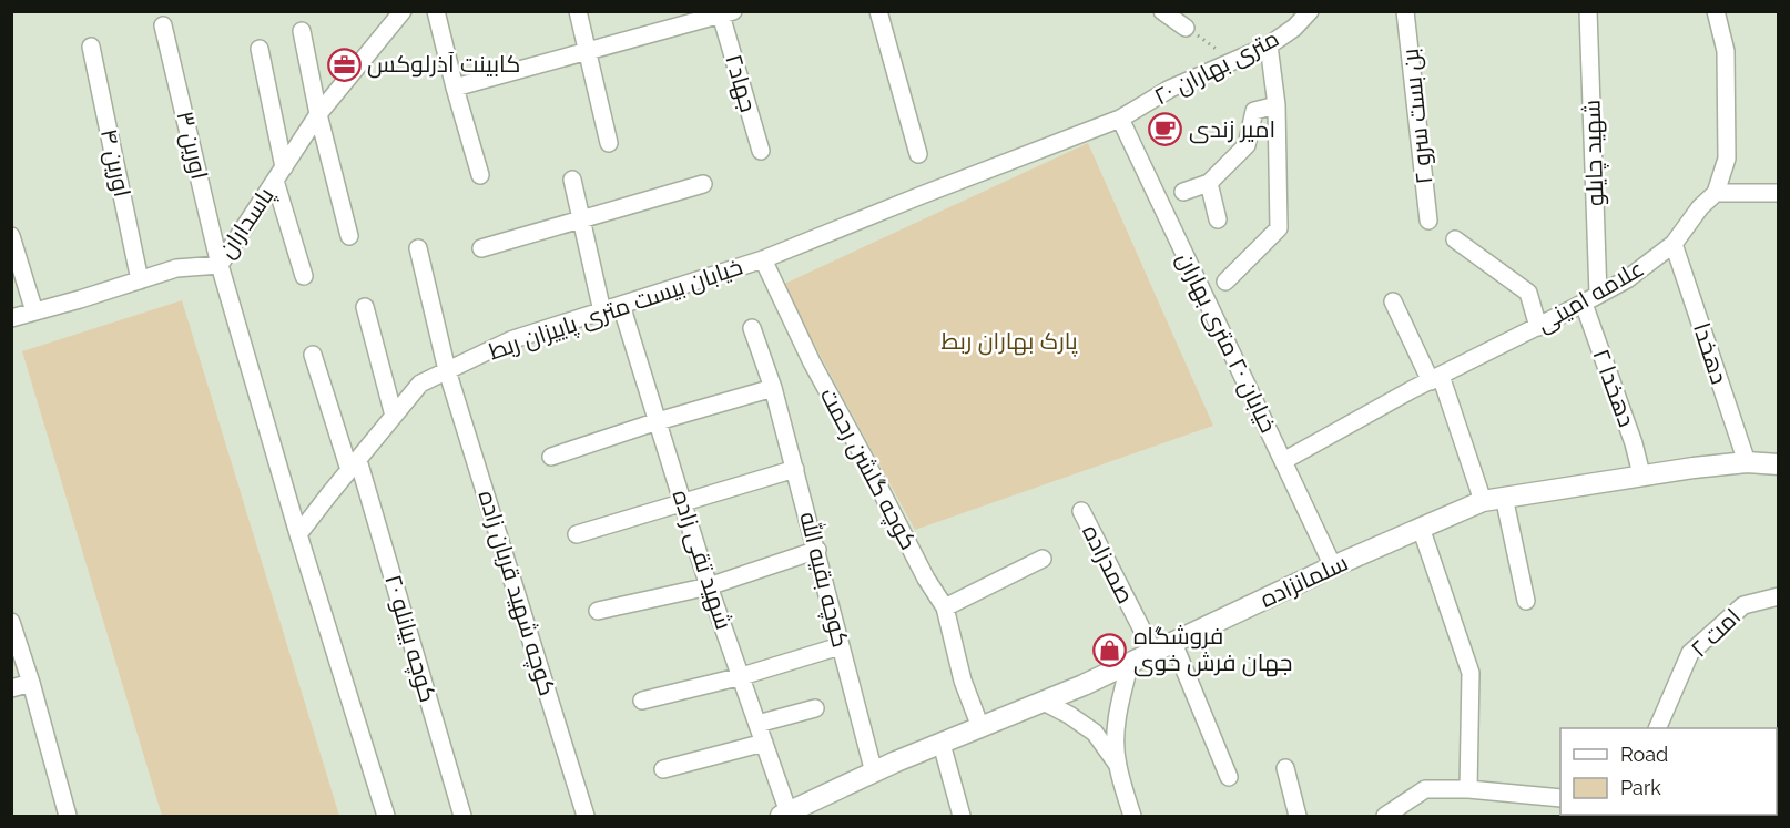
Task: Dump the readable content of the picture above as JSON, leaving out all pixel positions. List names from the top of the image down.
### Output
{
  "streets": {
    "main road": ["سلمانزاده"],
    "street": [
      "۲۰ متری بهاران",
      "جهاد۲",
      "بن بست سرو ۲",
      "اورین ۳",
      "شهید چایلو",
      "اورین ۴",
      "پاسداران",
      "علامه امینی",
      "خیابان بیست متری پاییزان ربط",
      "خیابان ۲۰ متری بهاران",
      "دهخدا",
      "دهخدا ۲",
      "کوچه گلشن رحمت",
      "شهید تقی زاده",
      "صمدزاده",
      "کوچه بقیه الله",
      "کوچه شهید قربان زاده",
      "امت ۲",
      "کوچه بیانلو ۲۰"
    ]
  },
  "crossings": [
    ["۲۰ متری بهاران", "خیابان بیست متری پاییزان ربط"],
    ["۲۰ متری بهاران", "خیابان ۲۰ متری بهاران"],
    ["اورین ۳", "پاسداران"],
    ["اورین ۳", "خیابان بیست متری پاییزان ربط"],
    ["شهید چایلو", "علامه امینی"],
    ["شهید چایلو", "دهخدا ۲"],
    ["اورین ۴", "پاسداران"],
    ["علامه امینی", "خیابان ۲۰ متری بهاران"],
    ["علامه امینی", "دهخدا"],
    ["علامه امینی", "دهخدا ۲"],
    ["خیابان بیست متری پاییزان ربط", "خیابان ۲۰ متری بهاران"],
    ["خیابان بیست متری پاییزان ربط", "کوچه گلشن رحمت"],
    ["خیابان بیست متری پاییزان ربط", "شهید تقی زاده"],
    ["خیابان بیست متری پاییزان ربط", "کوچه شهید قربان زاده"],
    ["خیابان بیست متری پاییزان ربط", "کوچه بیانلو ۲۰"],
    ["خیابان ۲۰ متری بهاران", "سلمانزاده"],
    ["دهخدا", "سلمانزاده"],
    ["دهخدا ۲", "سلمانزاده"],
    ["کوچه گلشن رحمت", "سلمانزاده"],
    ["شهید تقی زاده", "سلمانزاده"],
    ["صمدزاده", "سلمانزاده"],
    ["کوچه بقیه الله", "سلمانزاده"]
  ],
  "parks": ["پارک بهاران ربط"],
  "places": {
    "office": ["کابینت آذرلوکس"],
    "cafe": ["امیر زندی"],
    "shop": ["فروشگاه جهان فرش خوی"]
  },
  "legend": ["Road", "Park"]
}
